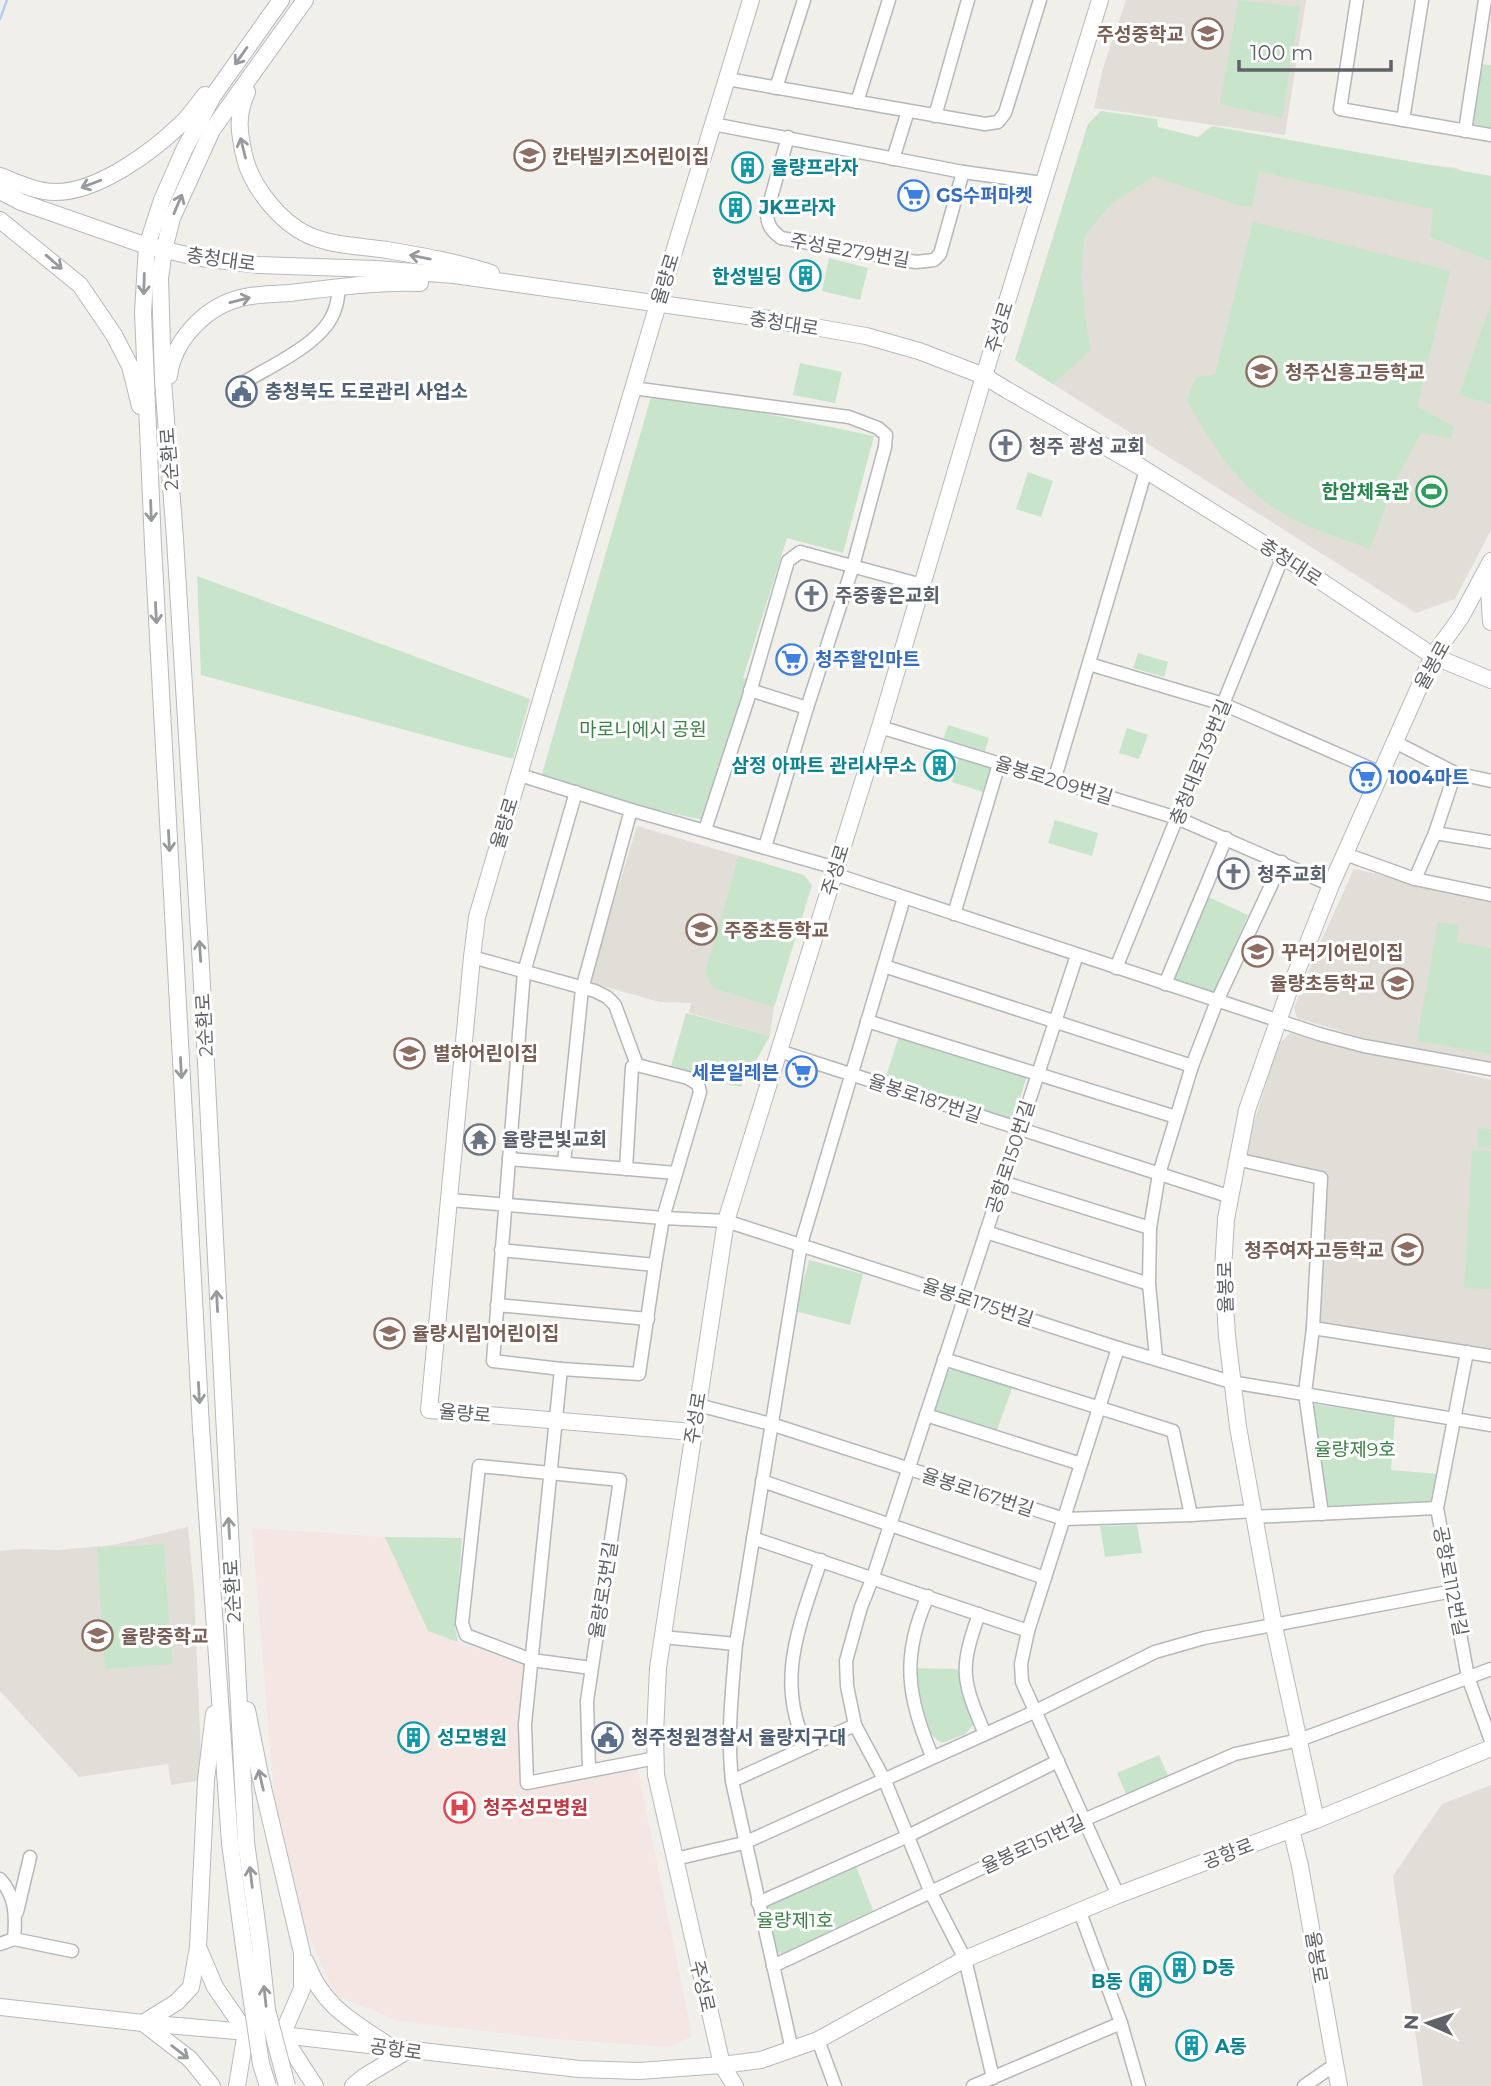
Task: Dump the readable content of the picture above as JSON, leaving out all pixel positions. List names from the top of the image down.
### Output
{
  "streets": {
    "street": [
      "주성로279번길",
      "충청대로",
      "율량로",
      "주성로",
      "2순환로",
      "율봉로",
      "충청대로139번길",
      "율봉로209번길",
      "율봉로187번길",
      "공항로150번길",
      "율봉로175번길",
      "율봉로167번길",
      "공항로112번길",
      "율량로3번길",
      "율봉로151번길",
      "공항로"
    ]
  },
  "crossings": [
    ["충청대로", "율량로"],
    ["충청대로", "주성로"],
    ["충청대로", "2순환로"],
    ["충청대로", "율봉로"],
    ["충청대로", "충청대로139번길"],
    ["율량로", "주성로"],
    ["율량로", "율봉로175번길"],
    ["주성로", "율봉로209번길"],
    ["주성로", "율봉로187번길"],
    ["주성로", "율봉로175번길"],
    ["주성로", "율봉로167번길"],
    ["주성로", "공항로"],
    ["율봉로", "율봉로209번길"],
    ["율봉로", "율봉로187번길"],
    ["율봉로", "율봉로175번길"],
    ["율봉로", "율봉로167번길"],
    ["율봉로", "율봉로151번길"],
    ["율봉로", "공항로"],
    ["충청대로139번길", "율봉로209번길"],
    ["율봉로187번길", "공항로150번길"],
    ["율봉로187번길", "율봉로175번길"],
    ["공항로150번길", "율봉로175번길"],
    ["공항로150번길", "율봉로167번길"],
    ["공항로150번길", "율봉로151번길"],
    ["공항로150번길", "공항로"],
    ["율봉로175번길", "공항로112번길"],
    ["율봉로167번길", "공항로112번길"],
    ["공항로112번길", "율봉로151번길"]
  ],
  "parks": ["마로니에시 공원", "율량제9호", "율량제1호"],
  "places": {
    "school or university": [
      "주성중학교",
      "칸타빌키즈어린이집",
      "청주신흥고등학교",
      "주중초등학교",
      "꾸러기어린이집",
      "율량초등학교",
      "별하어린이집",
      "청주여자고등학교",
      "율량시립1어린이집",
      "율량중학교"
    ],
    "building": [
      "율량프라자",
      "JK프라자",
      "한성빌딩",
      "삼정 아파트 관리사무소",
      "성모병원",
      "D동",
      "B동",
      "A동"
    ],
    "supermarket": [
      "GS수퍼마켓",
      "청주할인마트",
      "1004마트",
      "세븐일레븐"
    ],
    "public building": ["충청북도 도로관리 사업소", "청주청원경찰서 율량지구대"],
    "church": ["청주 광성 교회", "주중좋은교회", "청주교회"],
    "sports": ["한암체육관"],
    "temple": ["율량큰빛교회"],
    "hospital": ["청주성모병원"]
  },
  "scale_bar": "100 m",
  "north": "left"
}
